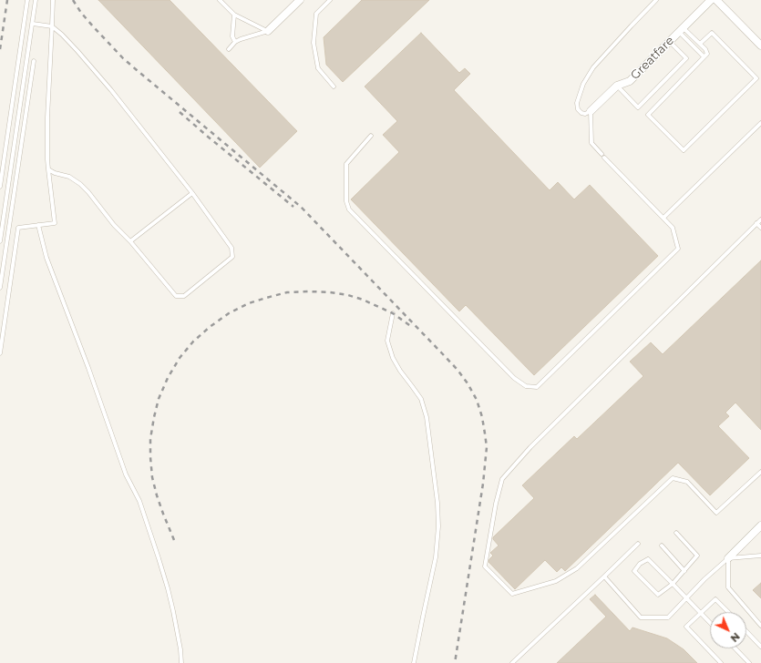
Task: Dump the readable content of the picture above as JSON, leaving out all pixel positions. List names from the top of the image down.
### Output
{
  "streets": {
    "street": ["Greatfare"]
  },
  "north": "bottom right"
}
